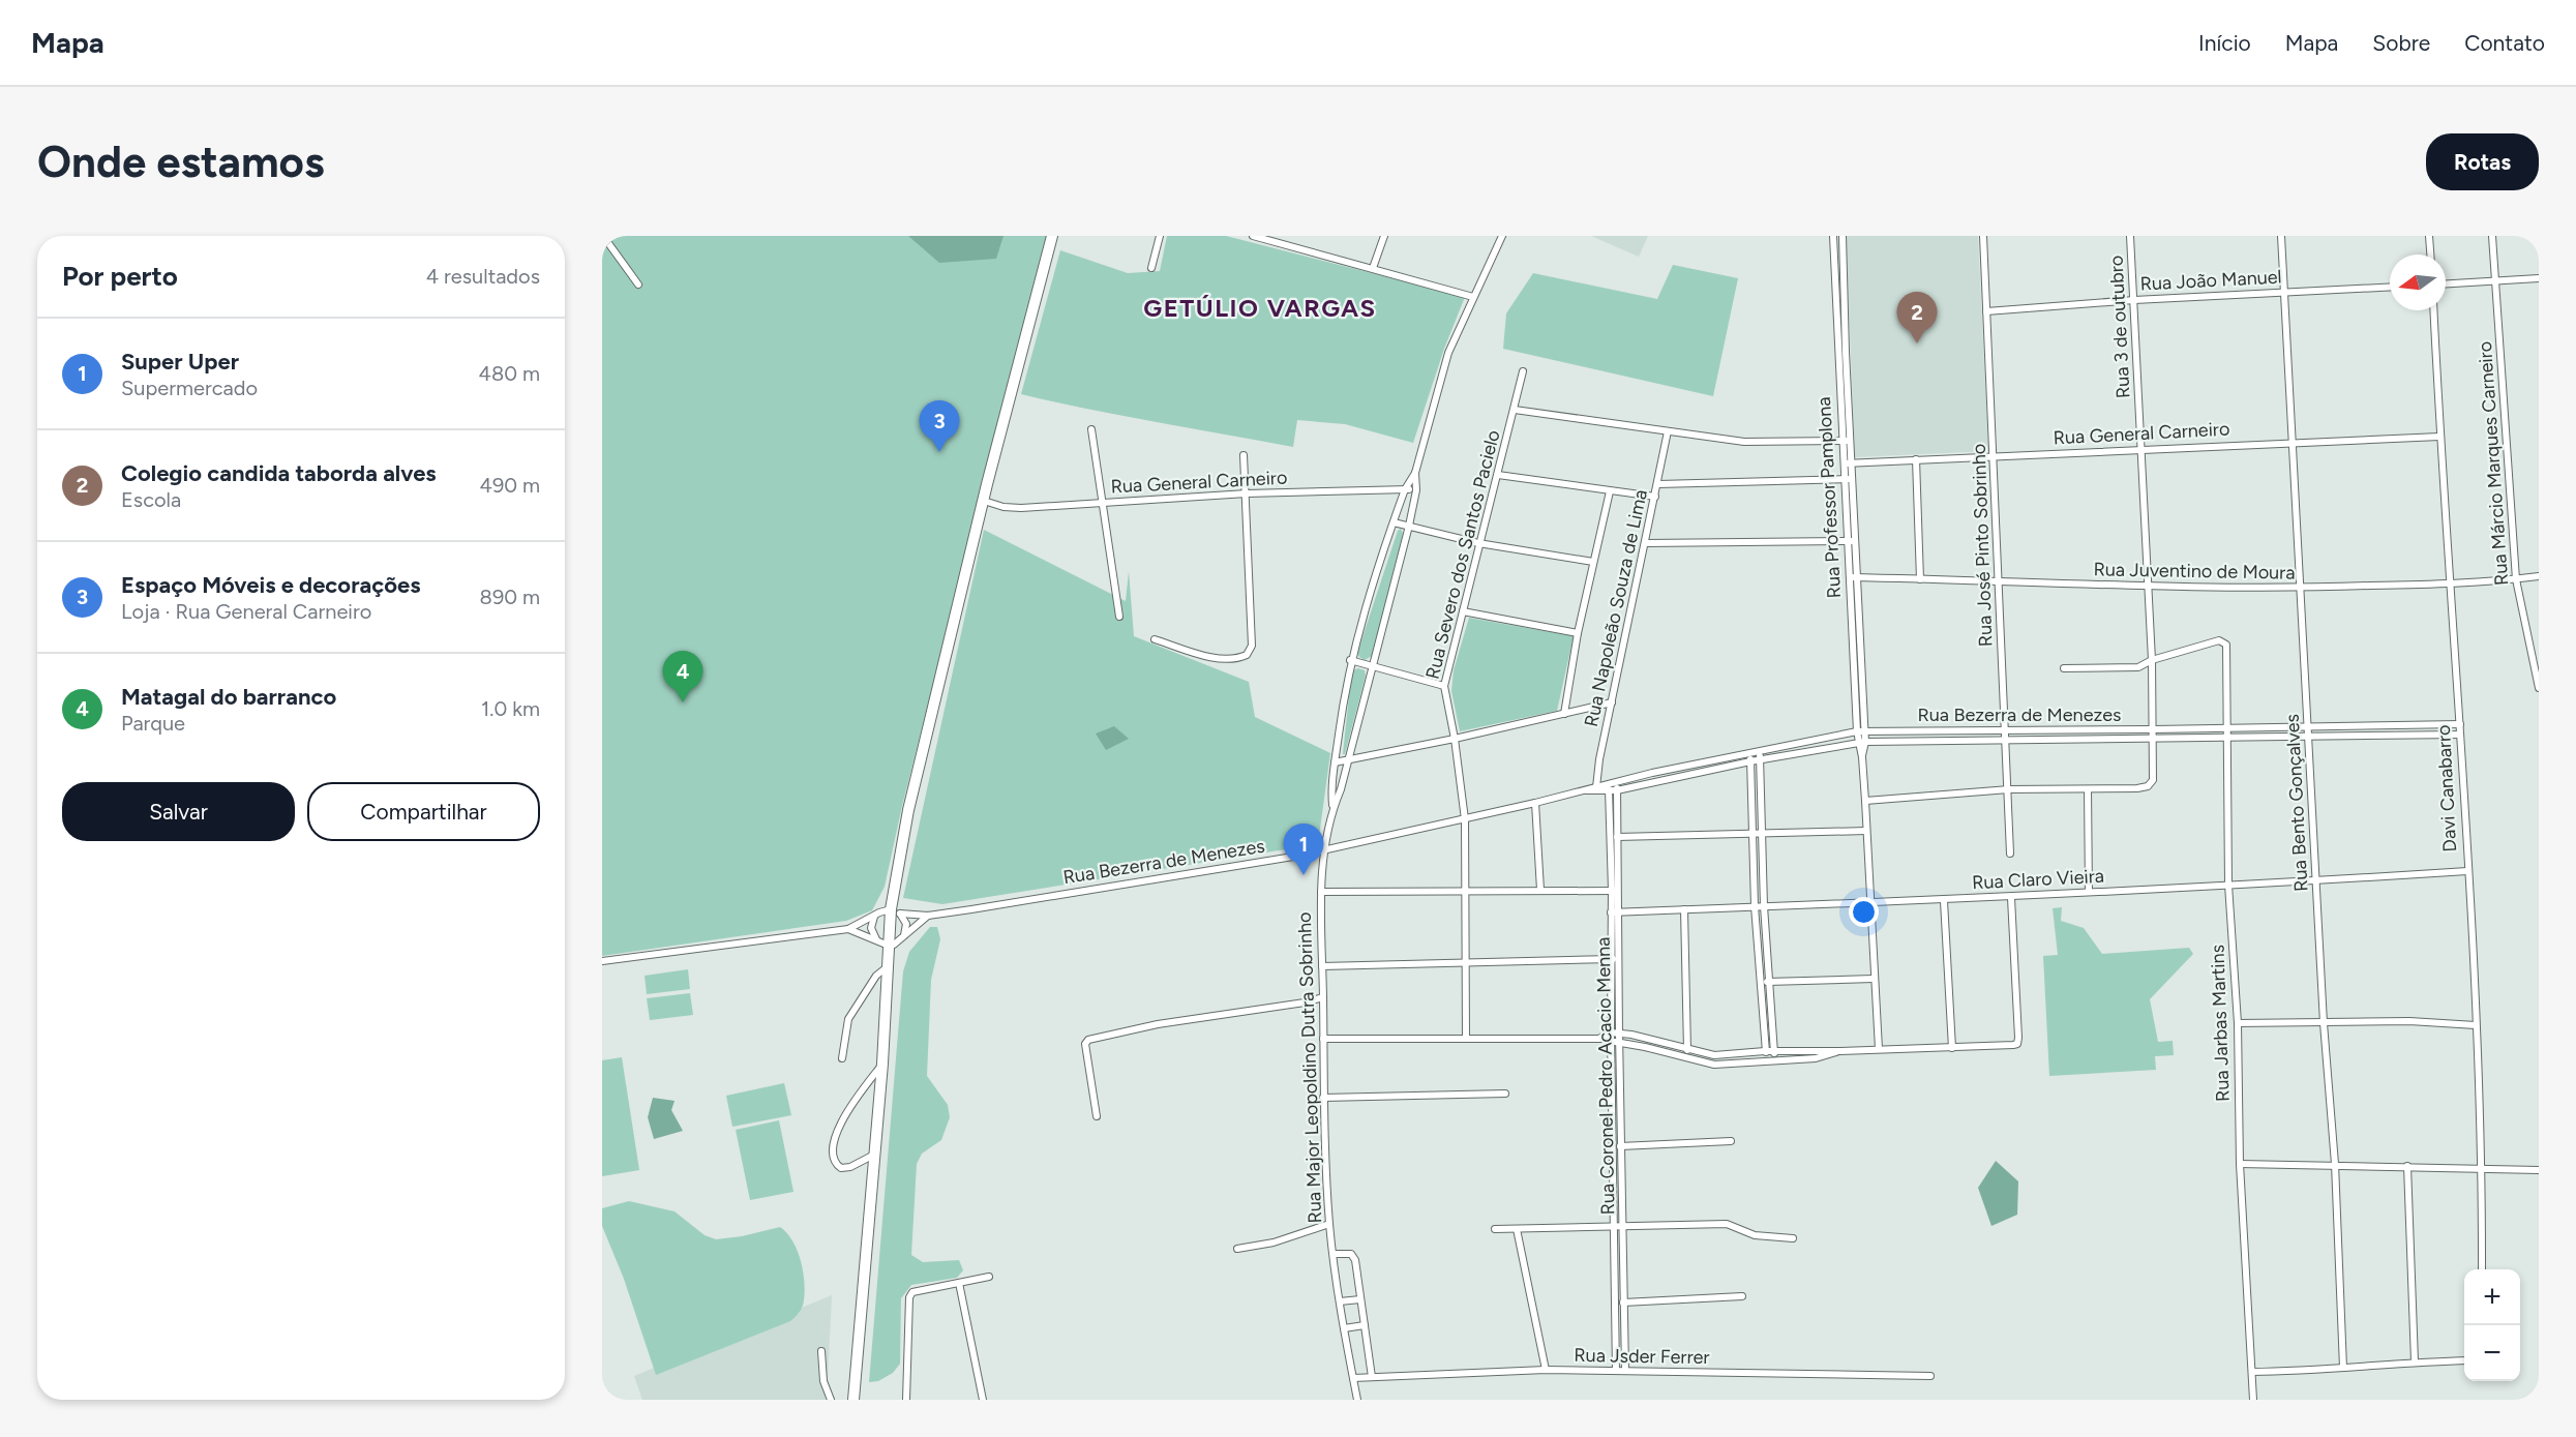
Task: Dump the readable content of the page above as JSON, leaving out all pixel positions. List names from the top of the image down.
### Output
{
  "streets": {
    "street": [
      "Rua João Manuel",
      "Rua 3 de outubro",
      "Rua General Carneiro",
      "Rua Márcio Marques Carneiro",
      "Rua Professor Pamplona",
      "Rua José Pinto Sobrinho",
      "Rua Severo dos Santos Pacielo",
      "Rua Juventino de Moura",
      "Rua Napoleão Souza de Lima",
      "Rua Bezerra de Menezes",
      "Davi Canabarro",
      "Rua Bento Gonçalves",
      "Rua Claro Vieira",
      "Rua Jarbas Martins",
      "Rua Major Leopoldino Dutra Sobrinho",
      "Rua Coronel Pedro Acacio Menna",
      "Rua Jsder Ferrer"
    ]
  },
  "crossings": [
    ["Rua João Manuel", "Rua 3 de outubro"],
    ["Rua João Manuel", "Rua José Pinto Sobrinho"],
    ["Rua João Manuel", "Rua Bento Gonçalves"],
    ["Rua 3 de outubro", "Rua General Carneiro"],
    ["Rua 3 de outubro", "Rua Juventino de Moura"],
    ["Rua 3 de outubro", "Rua Bezerra de Menezes"],
    ["Rua 3 de outubro", "Rua Jarbas Martins"],
    ["Rua General Carneiro", "Rua Professor Pamplona"],
    ["Rua General Carneiro", "Rua José Pinto Sobrinho"],
    ["Rua General Carneiro", "Davi Canabarro"],
    ["Rua General Carneiro", "Rua Bento Gonçalves"],
    ["Rua General Carneiro", "Rua Major Leopoldino Dutra Sobrinho"],
    ["Rua Márcio Marques Carneiro", "Rua Juventino de Moura"],
    ["Rua Professor Pamplona", "Rua Juventino de Moura"],
    ["Rua Professor Pamplona", "Rua Bezerra de Menezes"],
    ["Rua Professor Pamplona", "Rua Claro Vieira"],
    ["Rua José Pinto Sobrinho", "Rua Juventino de Moura"],
    ["Rua José Pinto Sobrinho", "Rua Bezerra de Menezes"],
    ["Rua Severo dos Santos Pacielo", "Rua Bezerra de Menezes"],
    ["Rua Juventino de Moura", "Davi Canabarro"],
    ["Rua Juventino de Moura", "Rua Bento Gonçalves"],
    ["Rua Napoleão Souza de Lima", "Rua Bezerra de Menezes"],
    ["Rua Bezerra de Menezes", "Davi Canabarro"],
    ["Rua Bezerra de Menezes", "Rua Bento Gonçalves"],
    ["Rua Bezerra de Menezes", "Rua Jarbas Martins"],
    ["Rua Bezerra de Menezes", "Rua Major Leopoldino Dutra Sobrinho"],
    ["Rua Bezerra de Menezes", "Rua Coronel Pedro Acacio Menna"],
    ["Davi Canabarro", "Rua Claro Vieira"],
    ["Rua Bento Gonçalves", "Rua Claro Vieira"],
    ["Rua Claro Vieira", "Rua Jarbas Martins"],
    ["Rua Claro Vieira", "Rua Coronel Pedro Acacio Menna"],
    ["Rua Major Leopoldino Dutra Sobrinho", "Rua Jsder Ferrer"],
    ["Rua Coronel Pedro Acacio Menna", "Rua Jsder Ferrer"]
  ],
  "districts": ["GETÚLIO VARGAS"],
  "north": "left",
  "page": {
    "header": "Mapa",
    "nav": [
      "Início",
      "Mapa",
      "Sobre",
      "Contato"
    ],
    "buttons": [
      "Rotas",
      ["Salvar", "Compartilhar"]
    ],
    "title": "Onde estamos",
    "heading": ["Por perto", "4 resultados"],
    "pins": [
      "2",
      "3",
      "4",
      "1"
    ],
    "list": [
      {
        "mark": "1",
        "name": "Super Uper",
        "note": "Supermercado",
        "value": "480 m"
      },
      {
        "mark": "2",
        "name": "Colegio candida taborda alves",
        "note": "Escola",
        "value": "490 m"
      },
      {
        "mark": "3",
        "name": "Espaço Móveis e decorações",
        "note": "Loja · Rua General Carneiro",
        "value": "890 m"
      },
      {
        "mark": "4",
        "name": "Matagal do barranco",
        "note": "Parque",
        "value": "1.0 km"
      }
    ],
    "map_buttons": ["+", "−"]
  }
}
